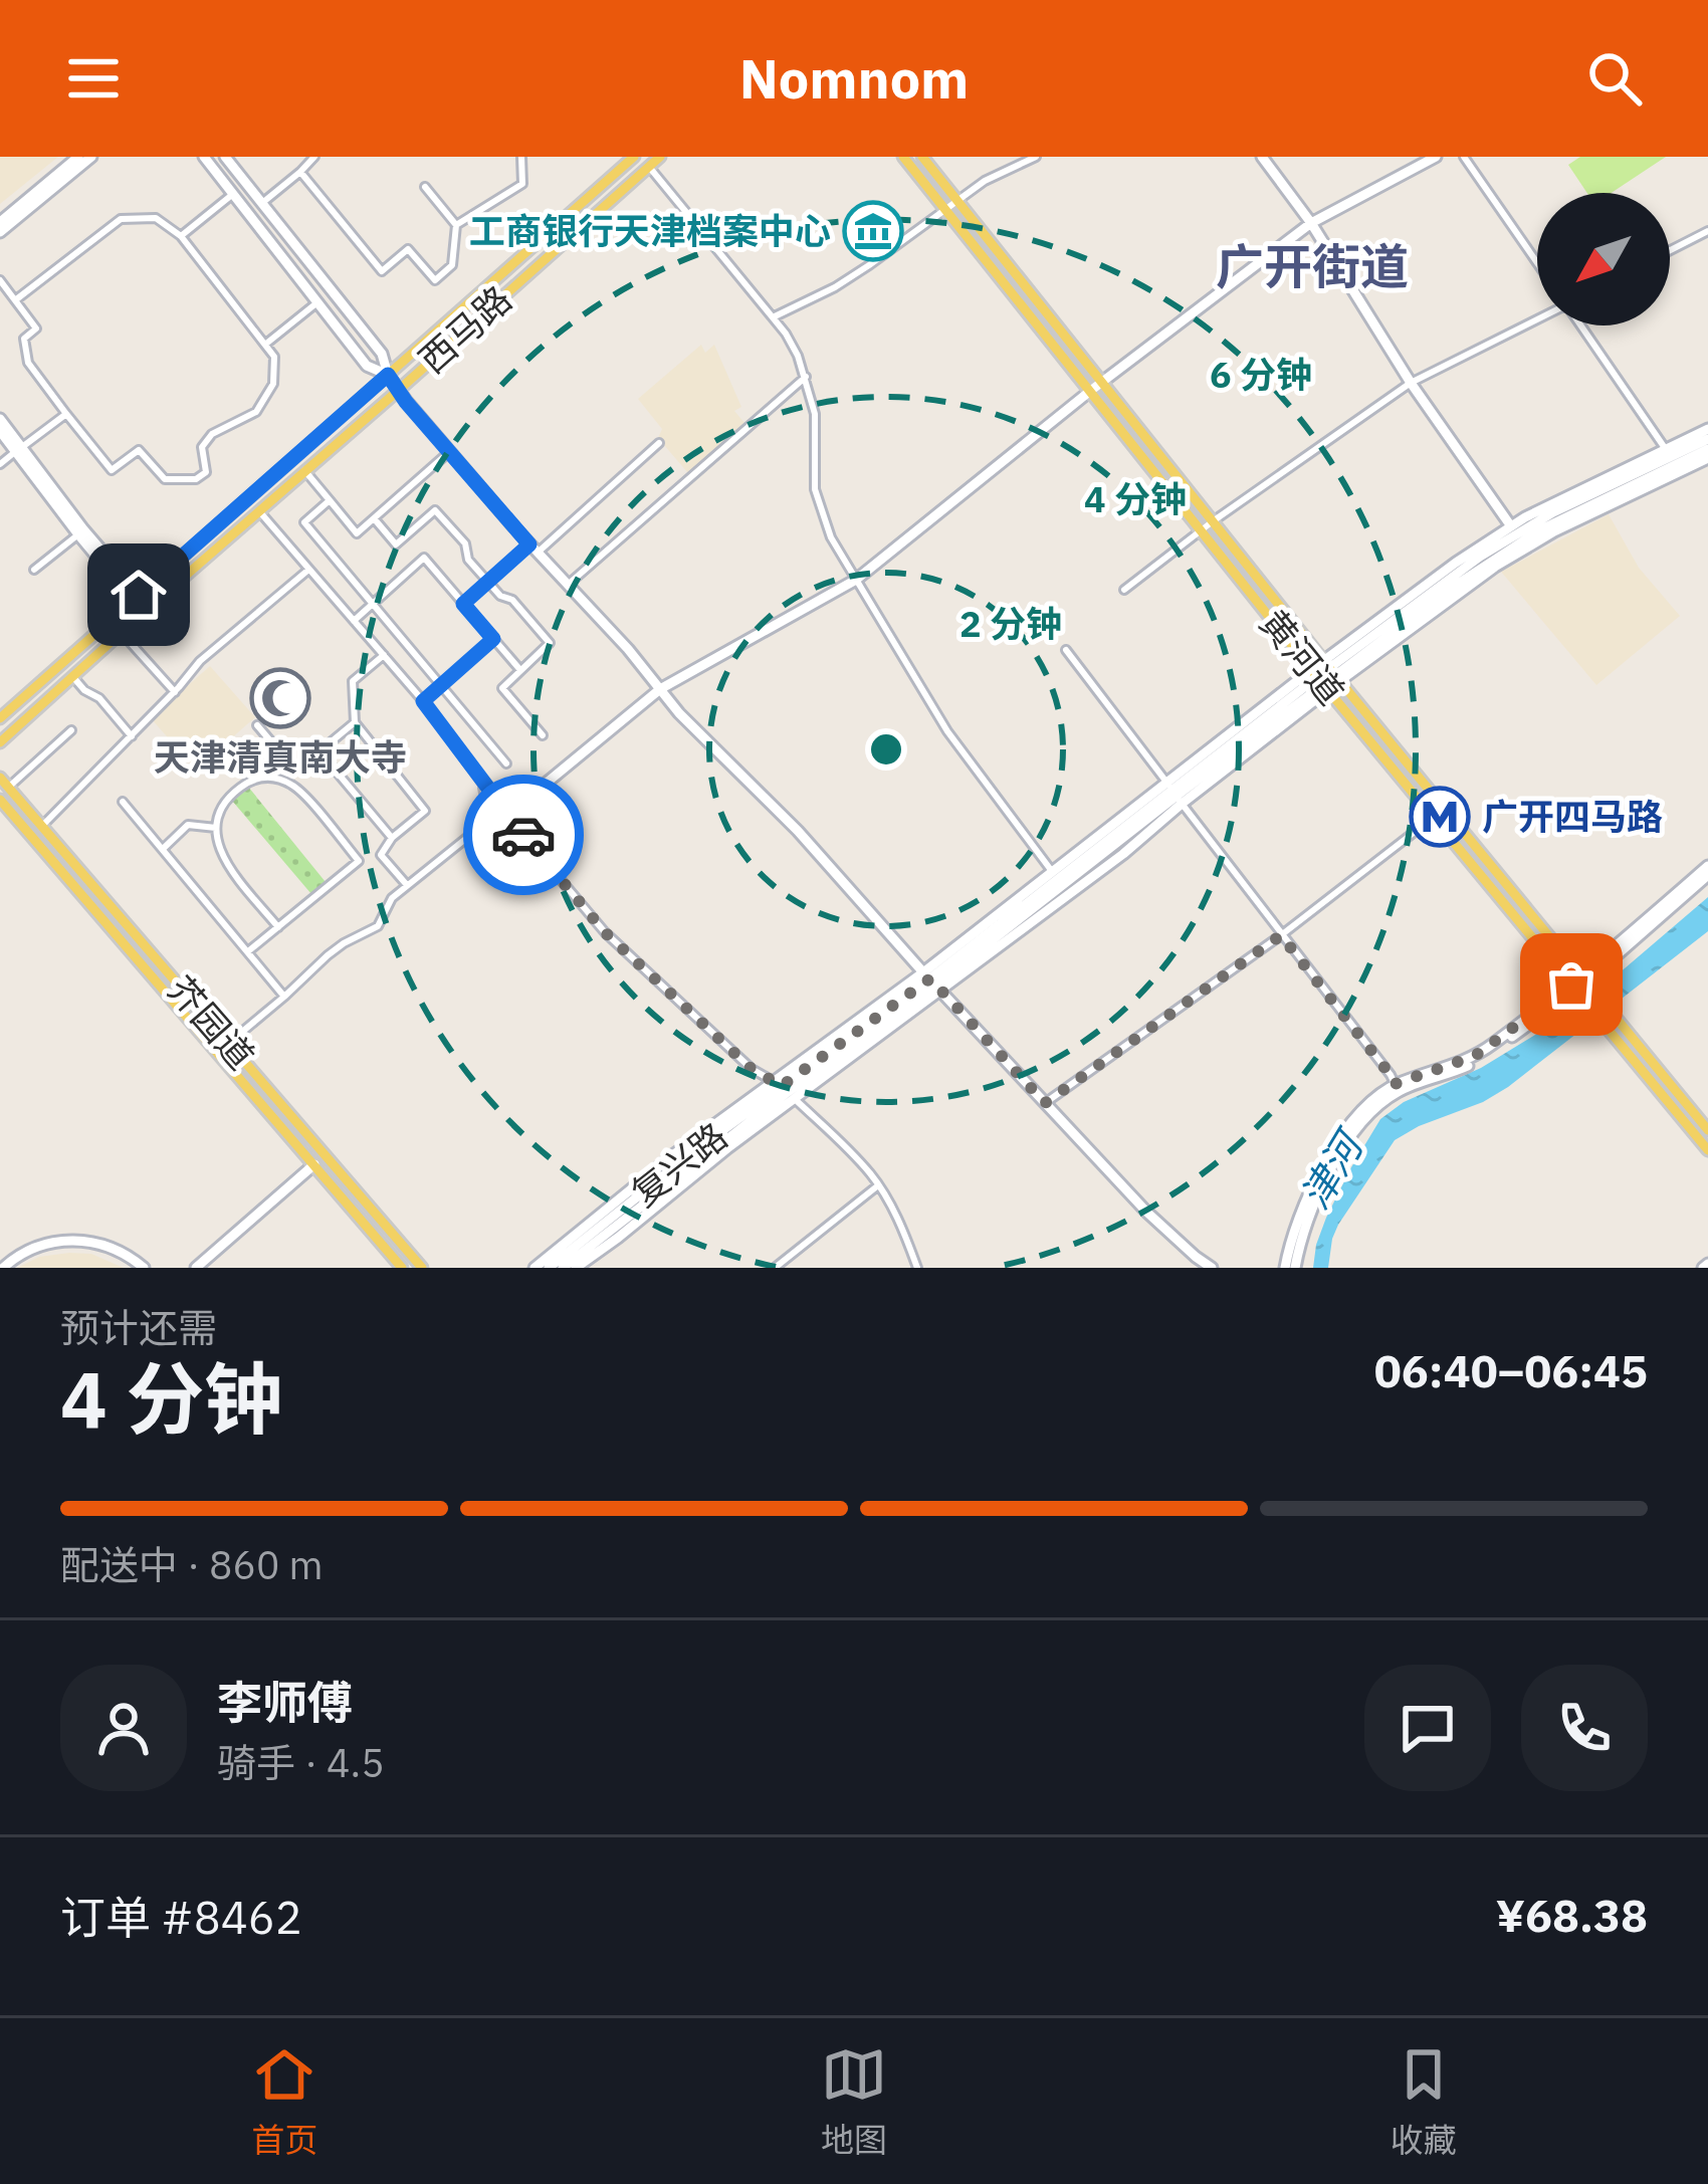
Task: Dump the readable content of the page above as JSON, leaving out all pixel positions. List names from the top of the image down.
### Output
{
  "streets": {
    "main road": ["西马路", "黄河道", "芥园道"],
    "street": ["复兴路"]
  },
  "districts": ["广开街道"],
  "water": ["津河"],
  "places": {
    "museum": ["工商银行天津档案中心"],
    "mosque": ["天津清真南大寺"],
    "metro station": ["广开四马路"]
  },
  "north": "bottom left",
  "page": {
    "header": "Nomnom",
    "heading": ["4 分钟", "预计还需", "06:40–06:45"],
    "panel": [
      "李师傅",
      "骑手 · 4.5",
      "订单 #8462",
      "¥68.38"
    ],
    "bar": "配送中 · 860 m",
    "tabs": ["首页", "地图", "收藏"]
  },
  "rings": ["6 分钟", "4 分钟", "2 分钟"]
}
